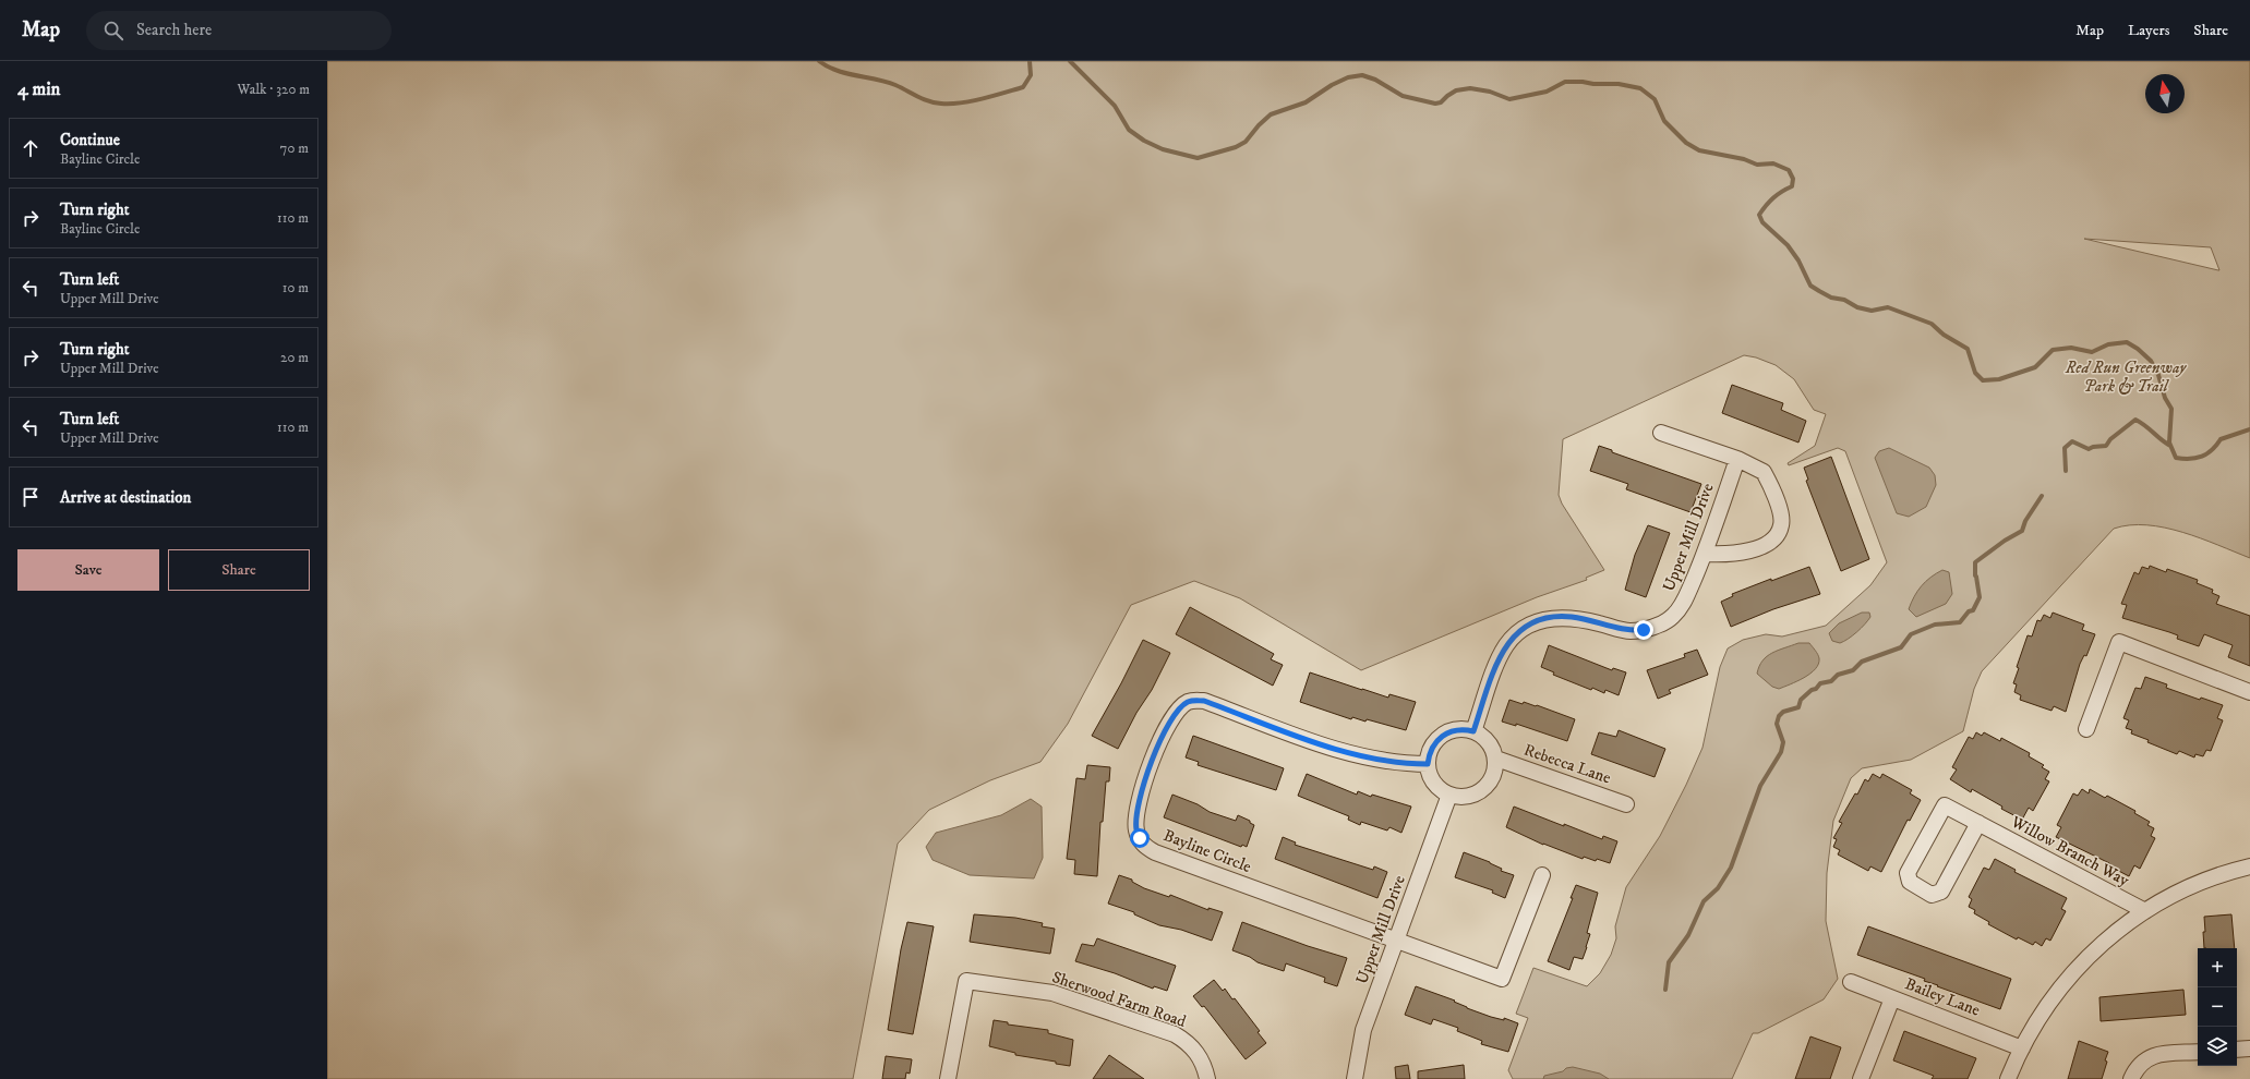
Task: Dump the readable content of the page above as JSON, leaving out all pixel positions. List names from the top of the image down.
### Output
{
  "streets": {
    "street": [
      "Upper Mill Drive",
      "Rebecca Lane",
      "Bayline Circle",
      "Willow Branch Way",
      "Bailey Lane",
      "Sherwood Farm Road"
    ]
  },
  "crossings": [
    ["Upper Mill Drive", "Rebecca Lane"],
    ["Upper Mill Drive", "Bayline Circle"],
    ["Rebecca Lane", "Bayline Circle"]
  ],
  "parks": ["Red Run Greenway Park & Trail"],
  "north": "top",
  "page": {
    "header": "Map",
    "search": "Search here",
    "nav": ["Map", "Layers", "Share"],
    "heading": ["4 min", "Walk · 320 m"],
    "list": [
      ["Continue", "Bayline Circle", "70 m"],
      ["Turn right", "Bayline Circle", "110 m"],
      ["Turn left", "Upper Mill Drive", "10 m"],
      ["Turn right", "Upper Mill Drive", "20 m"],
      ["Turn left", "Upper Mill Drive", "110 m"],
      "Arrive at destination"
    ],
    "buttons": ["Save", "Share"],
    "map_buttons": ["+", "−"]
  }
}
